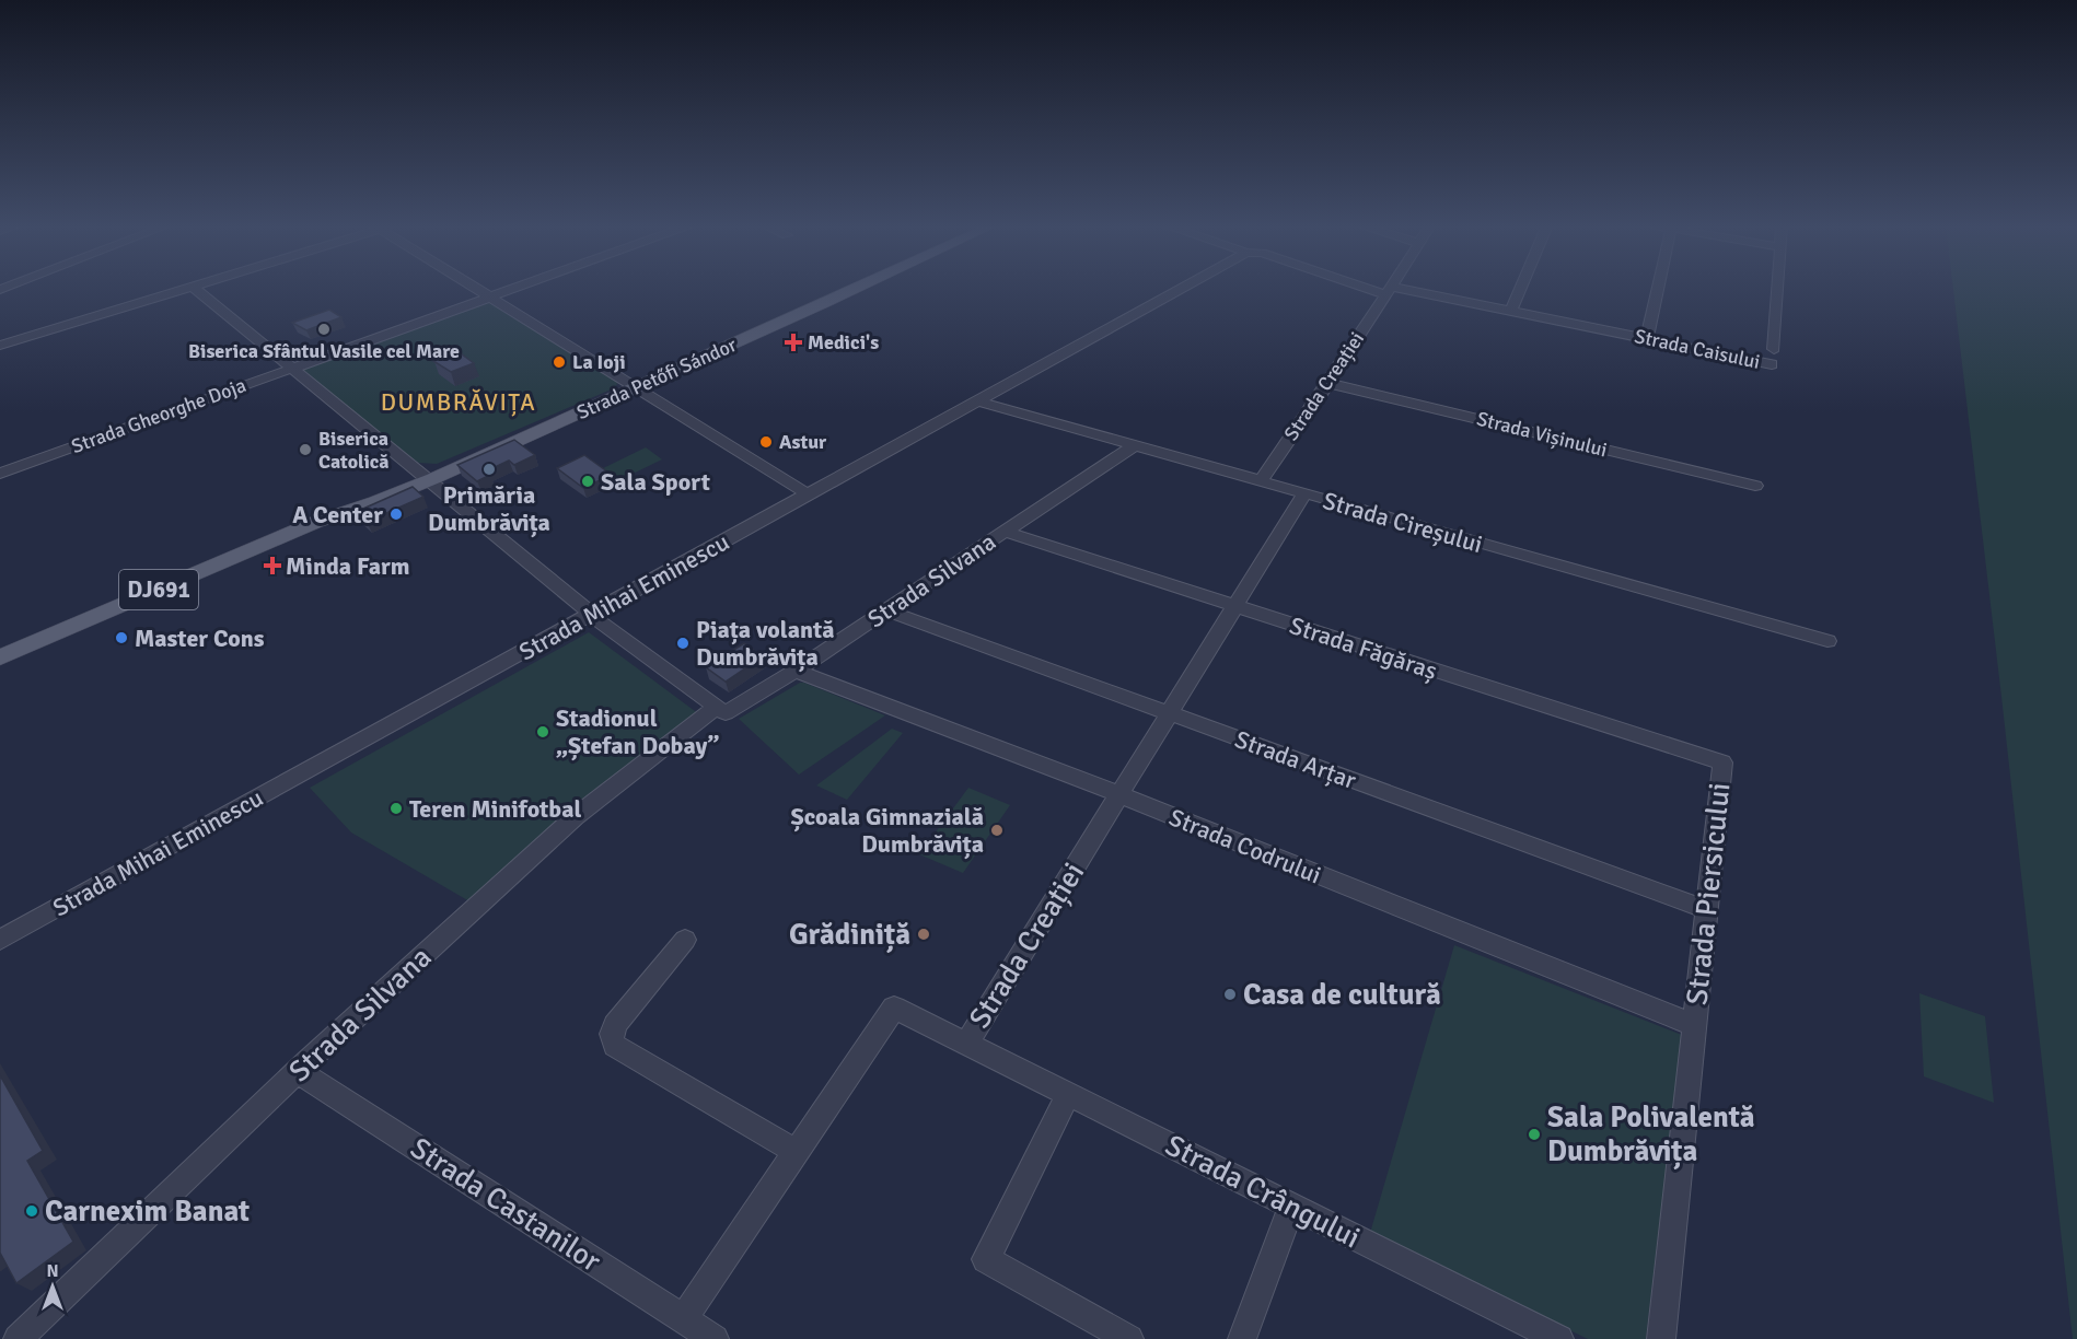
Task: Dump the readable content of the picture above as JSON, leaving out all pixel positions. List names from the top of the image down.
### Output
{
  "streets": {
    "main road": ["Strada Petőfi Sándor", "DJ691"],
    "street": [
      "Strada Caisului",
      "Strada Creației",
      "Strada Gheorghe Doja",
      "Strada Vișinului",
      "Strada Cireșului",
      "Strada Silvana",
      "Strada Mihai Eminescu",
      "Strada Făgăraș",
      "Strada Arțar",
      "Strada Codrului",
      "Strada Piersicului",
      "Strada Crângului",
      "Strada Castanilor"
    ]
  },
  "crossings": [
    ["Strada Caisului", "Strada Creației"],
    ["Strada Creației", "Strada Vișinului"],
    ["Strada Creației", "Strada Cireșului"],
    ["Strada Creației", "Strada Făgăraș"],
    ["Strada Creației", "Strada Arțar"],
    ["Strada Creației", "Strada Codrului"],
    ["Strada Creației", "Strada Crângului"],
    ["Strada Creației", "Strada Castanilor"],
    ["Strada Cireșului", "Strada Silvana"],
    ["Strada Cireșului", "Strada Mihai Eminescu"],
    ["Strada Silvana", "Strada Făgăraș"],
    ["Strada Silvana", "Strada Arțar"],
    ["Strada Silvana", "Strada Codrului"],
    ["Strada Silvana", "Strada Castanilor"],
    ["Strada Făgăraș", "Strada Piersicului"],
    ["Strada Arțar", "Strada Piersicului"],
    ["Strada Codrului", "Strada Piersicului"]
  ],
  "districts": ["DUMBRĂVIȚA"],
  "places": {
    "other": [
      "Biserica Sfântul Vasile cel Mare",
      "La Ioji",
      "Astur",
      "Biserica Catolică",
      "Primăria Dumbrăvița",
      "Sala Sport",
      "A Center",
      "Master Cons",
      "Piața volantă Dumbrăvița",
      "Stadionul „Ștefan Dobay”",
      "Teren Minifotbal",
      "Școala Gimnazială Dumbrăvița",
      "Grădiniță",
      "Casa de cultură",
      "Sala Polivalentă Dumbrăvița",
      "Carnexim Banat"
    ],
    "health": ["Medici's", "Minda Farm"]
  },
  "north": "top"
}
